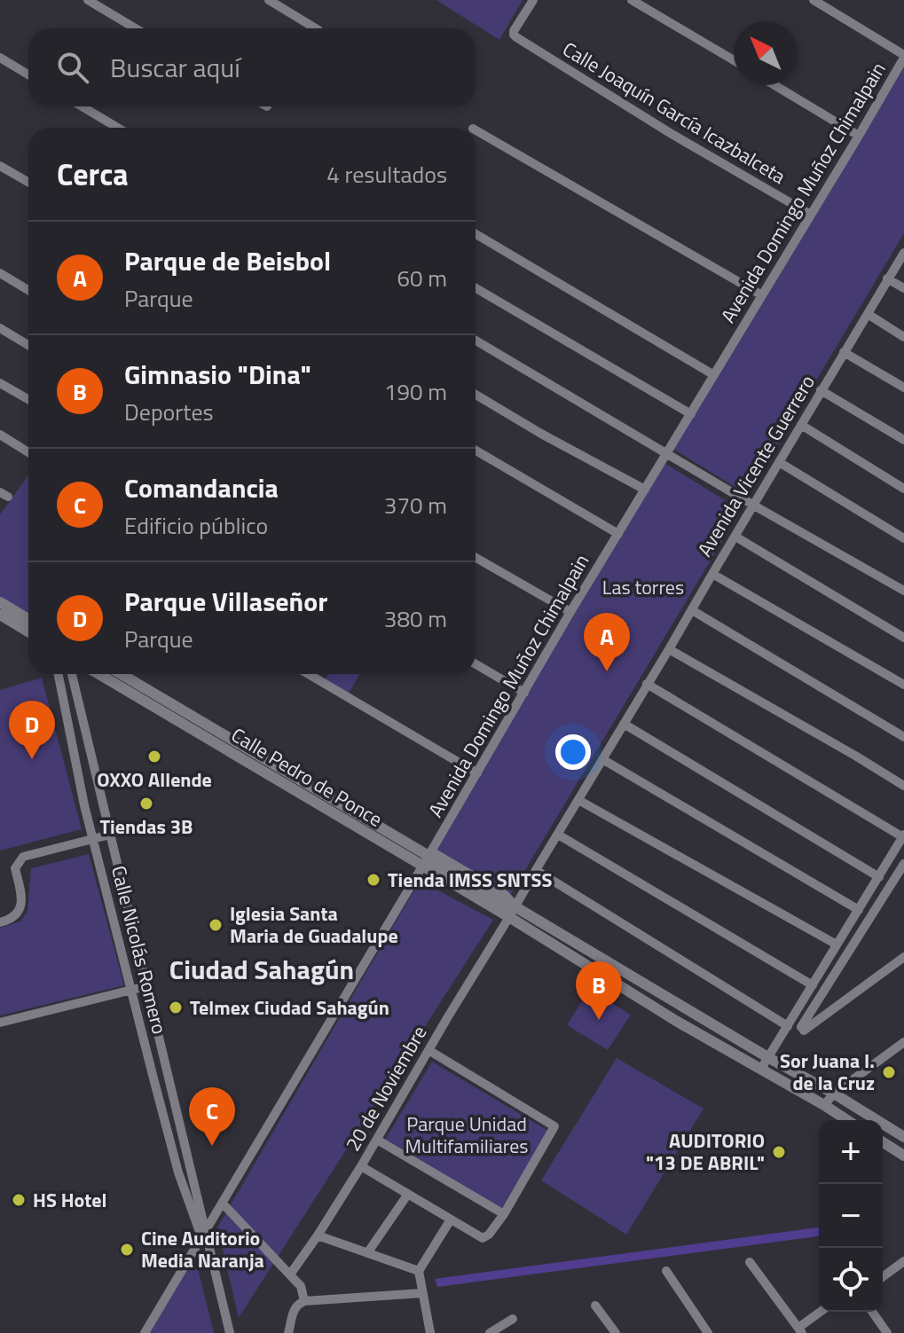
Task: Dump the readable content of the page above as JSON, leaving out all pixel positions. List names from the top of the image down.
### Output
{
  "streets": {
    "street": [
      "Calle Joaquín García Icazbalceta",
      "Avenida Domingo Muñoz Chimalpain",
      "Avenida Vicente Guerrero",
      "Calle Pedro de Ponce",
      "Calle Nicolás Romero",
      "20 de Noviembre"
    ]
  },
  "crossings": [
    ["Calle Joaquín García Icazbalceta", "Avenida Domingo Muñoz Chimalpain"],
    ["Avenida Domingo Muñoz Chimalpain", "Calle Pedro de Ponce"],
    ["Avenida Domingo Muñoz Chimalpain", "Calle Nicolás Romero"],
    ["Avenida Vicente Guerrero", "Calle Pedro de Ponce"],
    ["Avenida Vicente Guerrero", "20 de Noviembre"],
    ["Calle Pedro de Ponce", "20 de Noviembre"]
  ],
  "districts": ["Ciudad Sahagún"],
  "parks": ["Las torres", "Parque Unidad Multifamiliares"],
  "places": [
    "OXXO Allende",
    "Tiendas 3B",
    "Tienda IMSS SNTSS",
    "Iglesia Santa Maria de Guadalupe",
    "Telmex Ciudad Sahagún",
    "Sor Juana I. de la Cruz",
    "AUDITORIO \"13 DE ABRIL\"",
    "HS Hotel",
    "Cine Auditorio Media Naranja"
  ],
  "north": "top left",
  "page": {
    "search": "Buscar aquí",
    "heading": ["Cerca", "4 resultados"],
    "list": [
      {
        "mark": "A",
        "name": "Parque de Beisbol",
        "note": "Parque",
        "value": "60 m"
      },
      {
        "mark": "B",
        "name": "Gimnasio \"Dina\"",
        "note": "Deportes",
        "value": "190 m"
      },
      {
        "mark": "C",
        "name": "Comandancia",
        "note": "Edificio público",
        "value": "370 m"
      },
      {
        "mark": "D",
        "name": "Parque Villaseñor",
        "note": "Parque",
        "value": "380 m"
      }
    ],
    "pins": [
      "A",
      "D",
      "B",
      "C"
    ],
    "map_buttons": ["+", "−"]
  }
}
